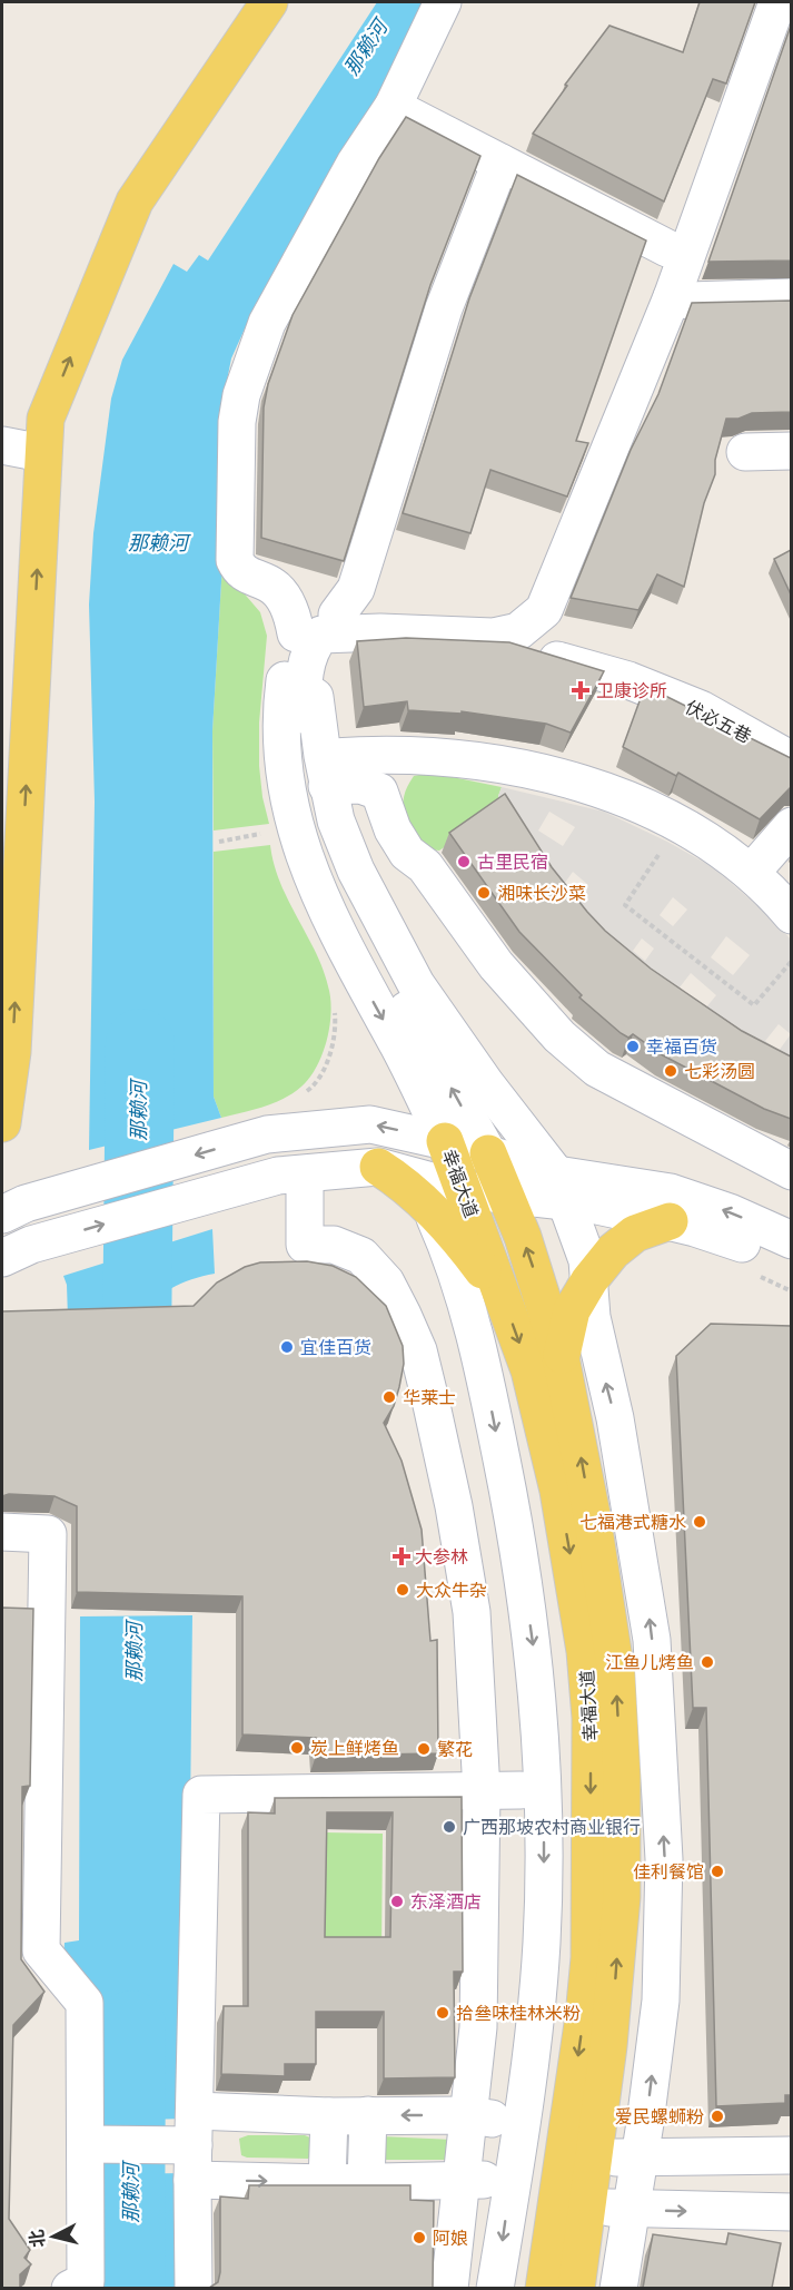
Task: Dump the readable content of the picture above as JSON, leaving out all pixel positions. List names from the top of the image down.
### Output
{
  "streets": {
    "main road": ["幸福大道"],
    "street": ["伏必五巷"]
  },
  "water": ["那赖河"],
  "places": {
    "health": ["卫康诊所", "大参林"],
    "other": [
      "古里民宿",
      "湘味长沙菜",
      "幸福百货",
      "七彩汤圆",
      "宜佳百货",
      "华莱士",
      "七福港式糖水",
      "大众牛杂",
      "江鱼儿烤鱼",
      "炭上鲜烤鱼",
      "繁花",
      "广西那坡农村商业银行",
      "佳利餐馆",
      "东泽酒店",
      "拾叄味桂林米粉",
      "爱民螺蛳粉",
      "阿娘"
    ]
  },
  "north": "left"
}
